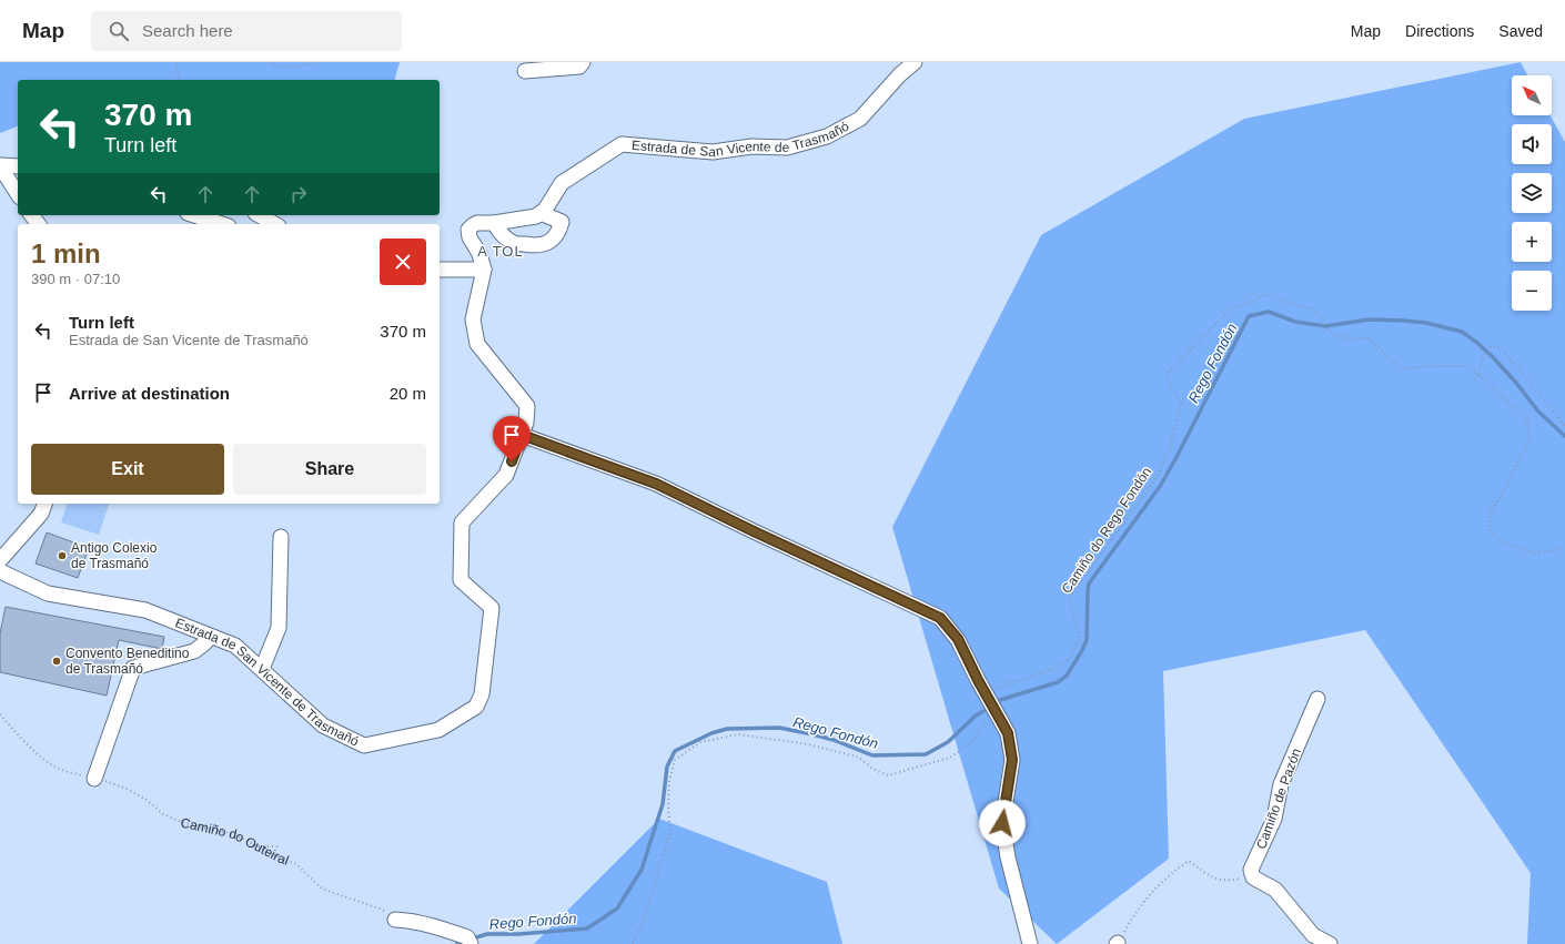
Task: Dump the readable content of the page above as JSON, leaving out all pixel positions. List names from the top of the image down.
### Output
{
  "streets": {
    "street": ["Estrada de San Vicente de Trasmañó", "Camiño de Pazón"],
    "path": ["Camiño do Rego Fondón", "Camiño do Outeiral"]
  },
  "districts": ["A TOL"],
  "water": ["Rego Fondón"],
  "places": ["Antigo Colexio de Trasmañó", "Convento Beneditino de Trasmañó"],
  "north": "top left",
  "page": {
    "header": "Map",
    "search": "Search here",
    "nav": ["Map", "Directions", "Saved"],
    "map_buttons": ["+", "−"],
    "turn": ["370 m", "Turn left"],
    "heading": ["1 min", "390 m · 07:10"],
    "list": [
      {
        "name": "Turn left",
        "note": "Estrada de San Vicente de Trasmañó",
        "value": "370 m"
      },
      {
        "name": "Arrive at destination",
        "value": "20 m"
      }
    ],
    "buttons": ["Exit", "Share"]
  }
}
